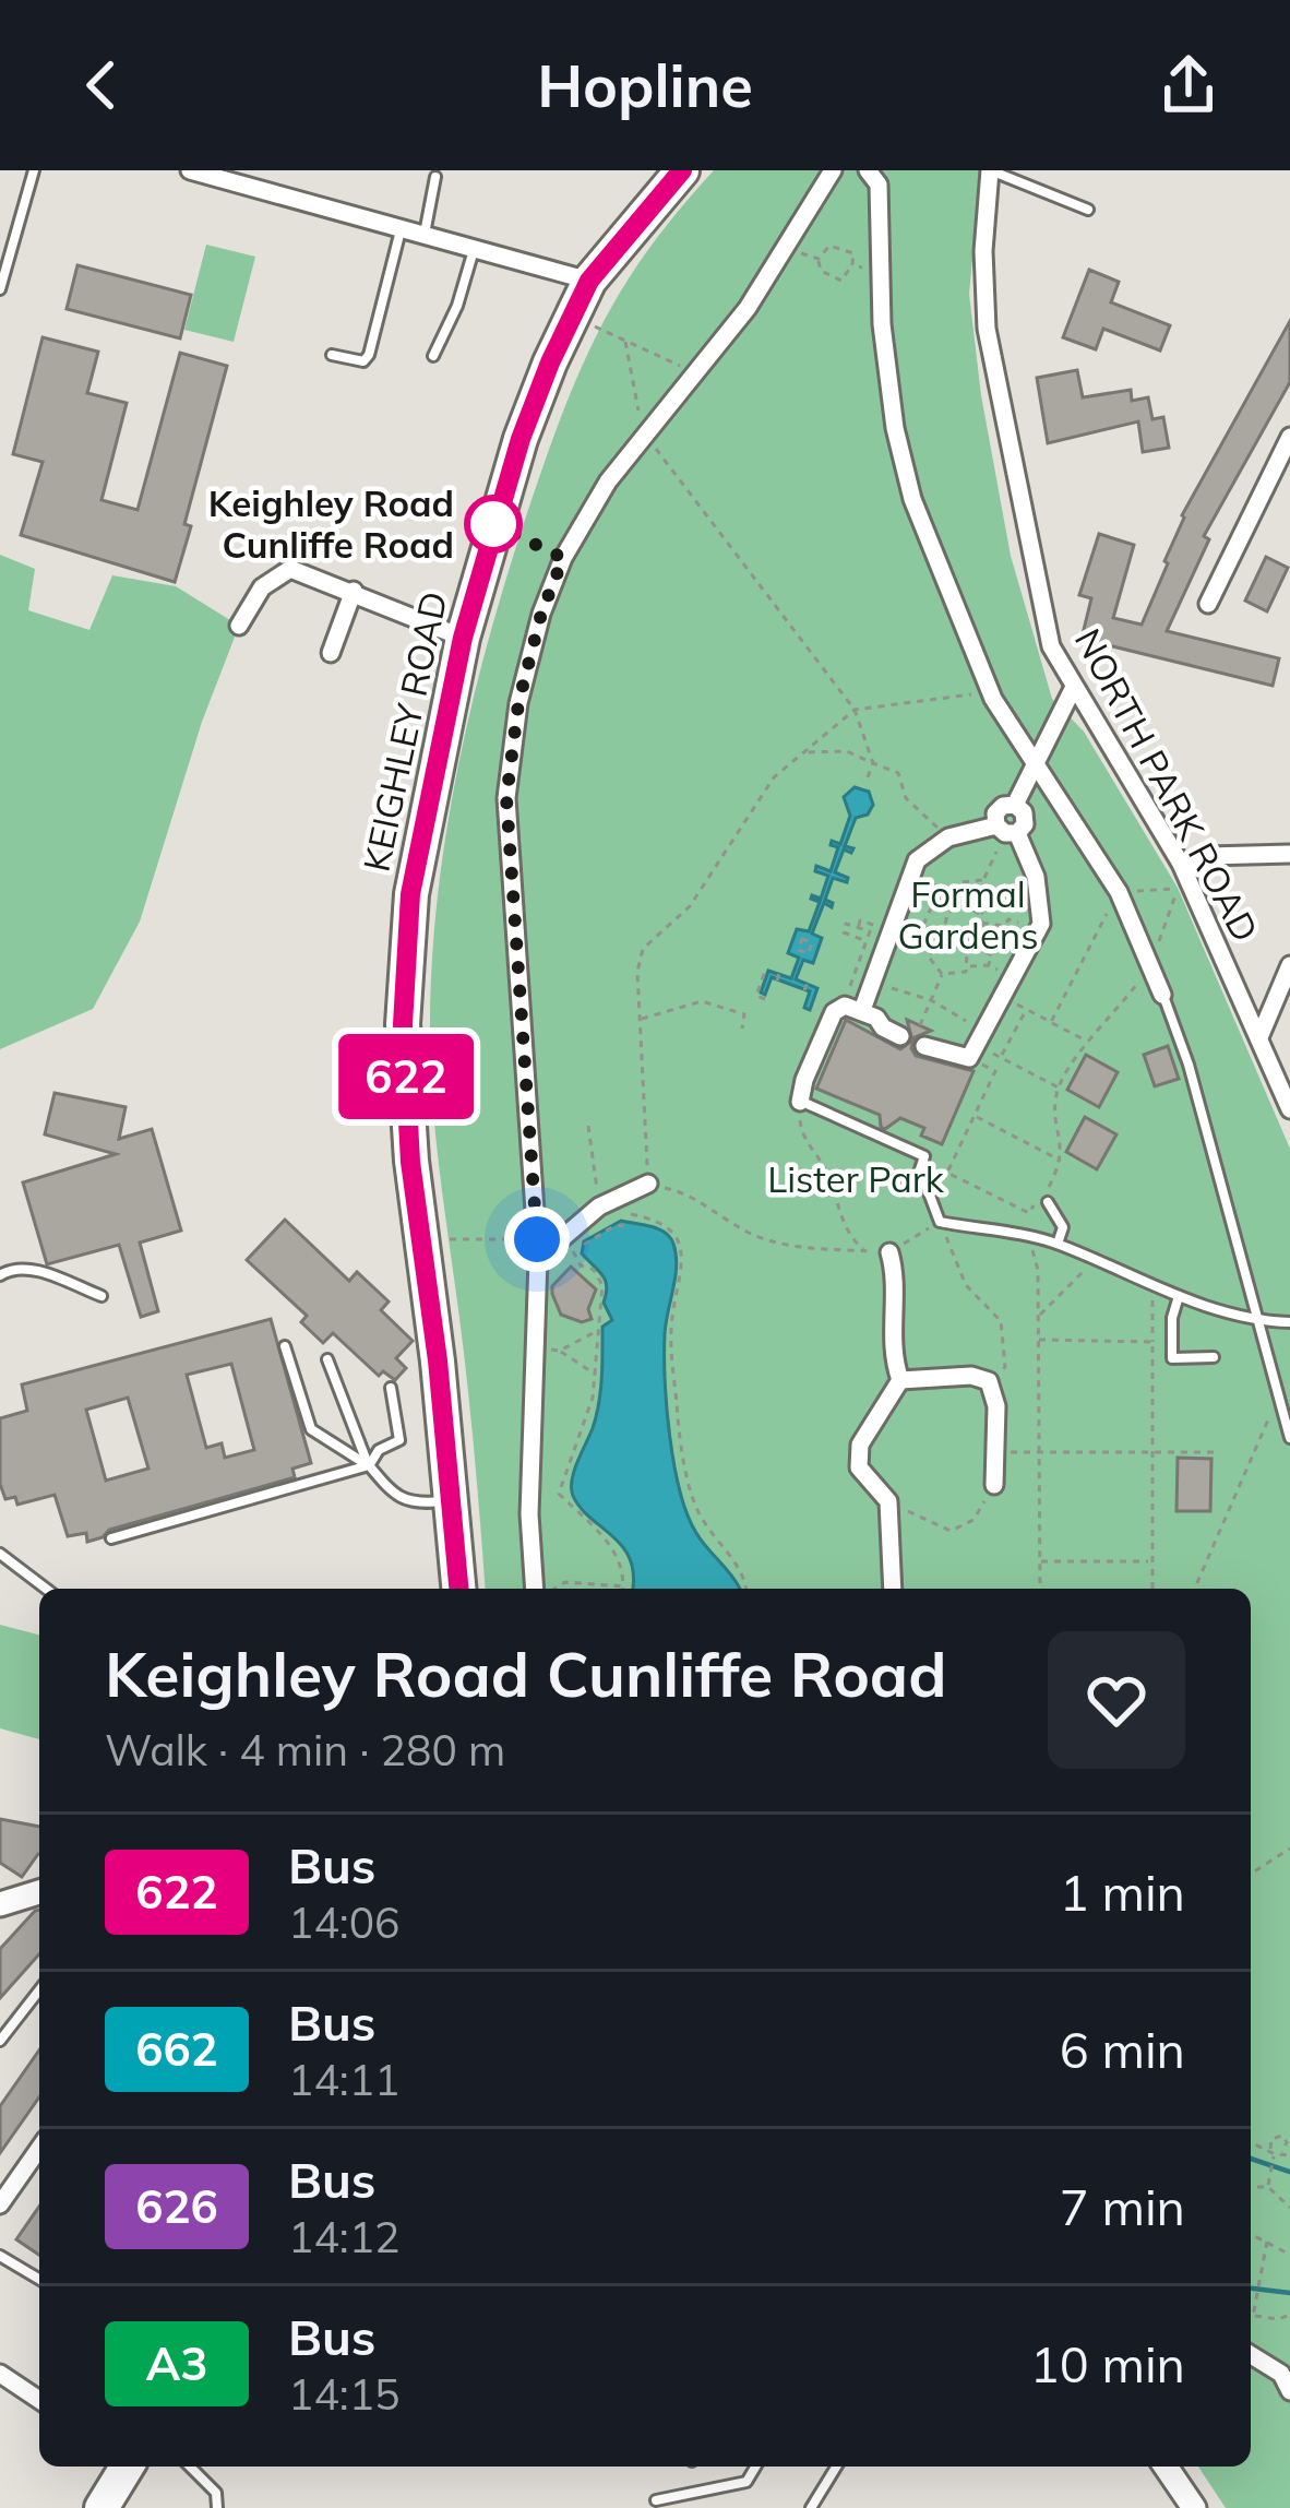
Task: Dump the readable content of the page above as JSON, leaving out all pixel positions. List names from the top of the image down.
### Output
{
  "streets": {
    "highway": ["KEIGHLEY ROAD"],
    "street": ["NORTH PARK ROAD"]
  },
  "parks": ["Formal Gardens", "Lister Park"],
  "places": ["Keighley Road Cunliffe Road"],
  "lines": ["bus line 622"],
  "page": {
    "header": "Hopline",
    "on_map": "622",
    "heading": ["Keighley Road Cunliffe Road", "Walk · 4 min · 280 m"],
    "list": [
      {
        "mark": "622",
        "name": "Bus",
        "note": "14:06",
        "value": "1 min"
      },
      {
        "mark": "662",
        "name": "Bus",
        "note": "14:11",
        "value": "6 min"
      },
      {
        "mark": "626",
        "name": "Bus",
        "note": "14:12",
        "value": "7 min"
      },
      {
        "mark": "A3",
        "name": "Bus",
        "note": "14:15",
        "value": "10 min"
      }
    ]
  }
}
